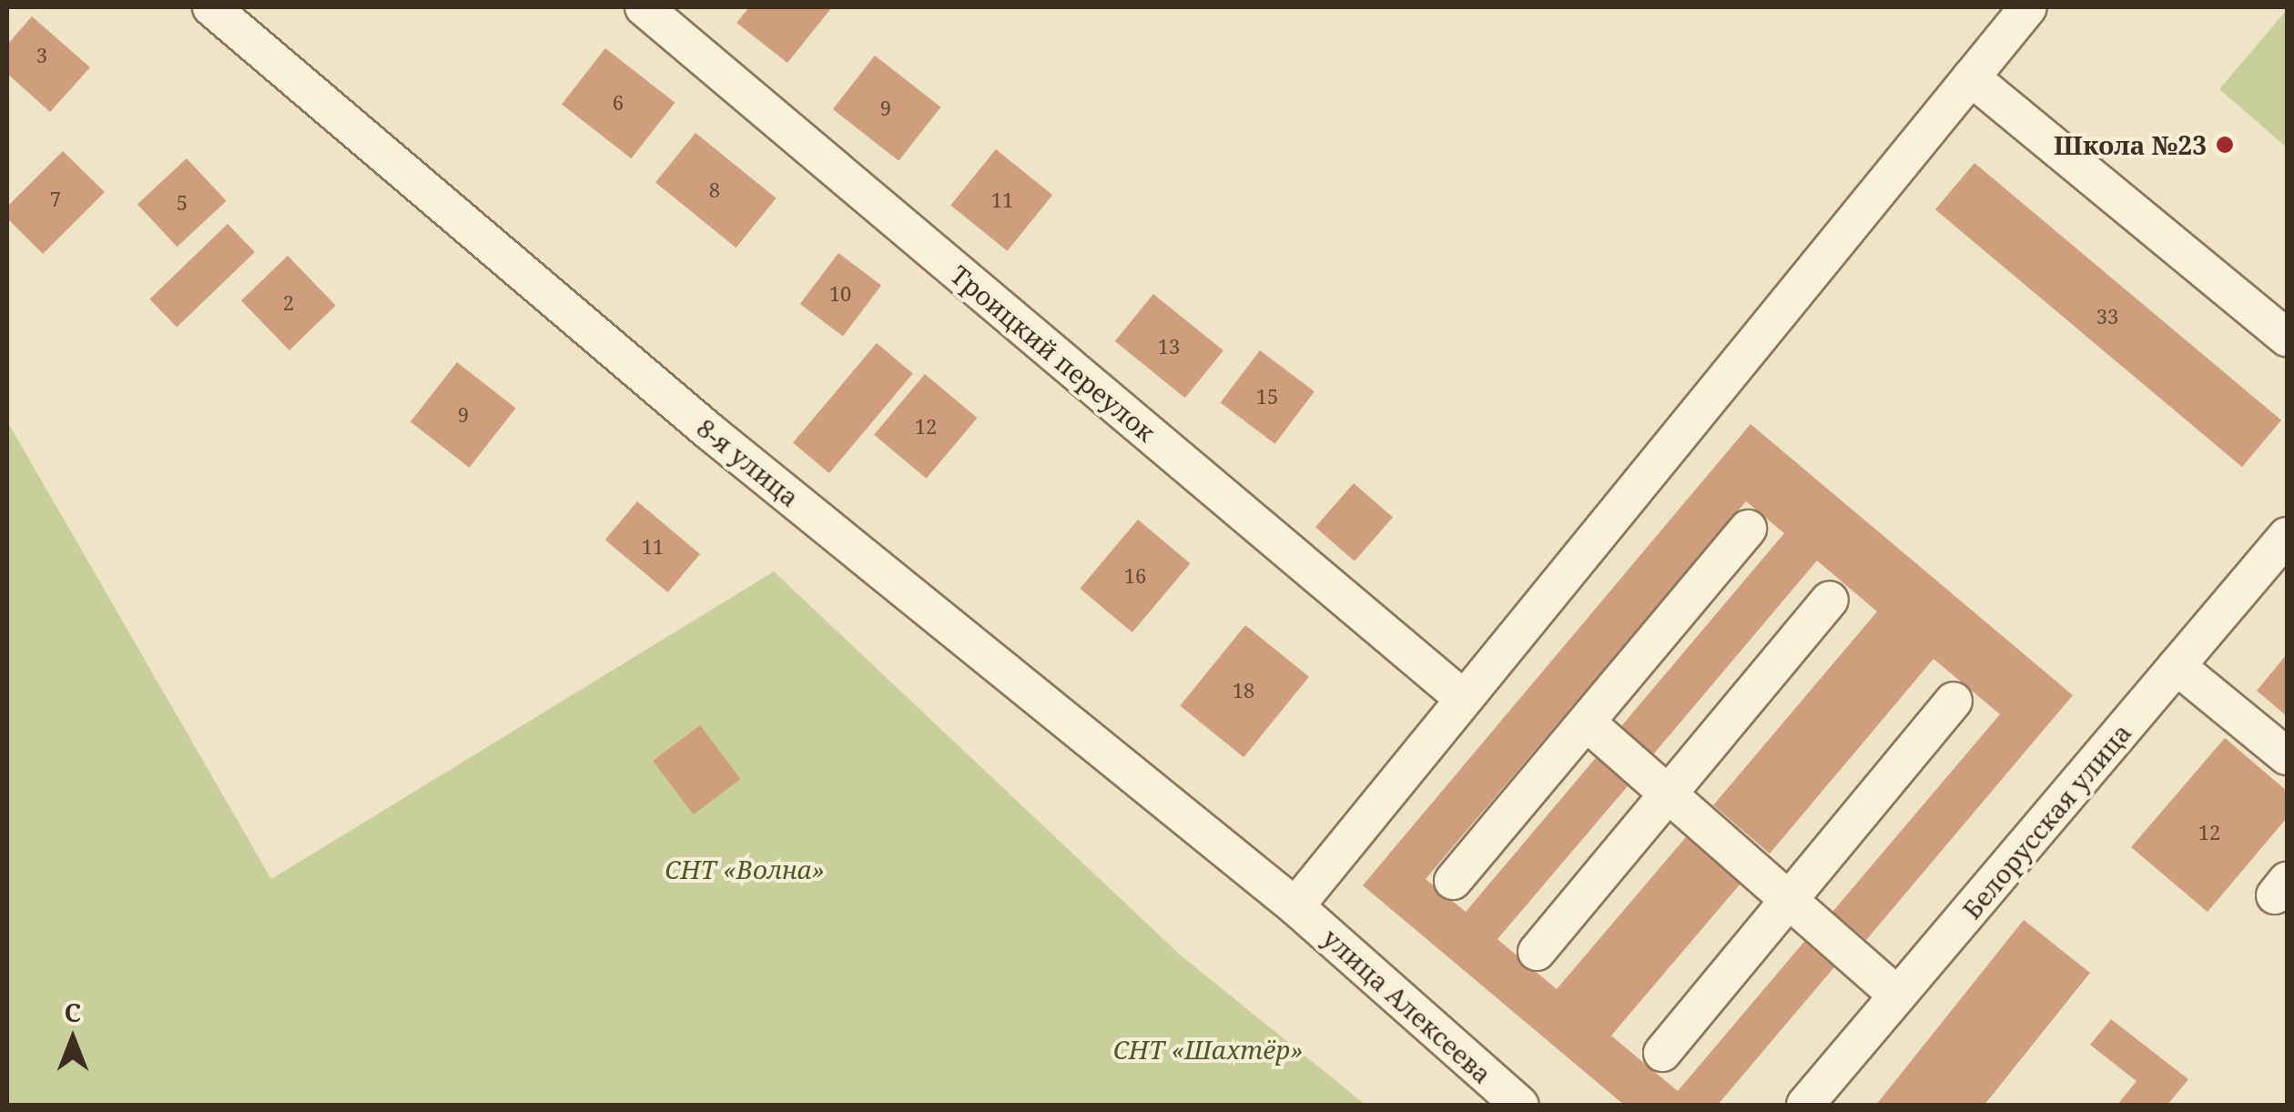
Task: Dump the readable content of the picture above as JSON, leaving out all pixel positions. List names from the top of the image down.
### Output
{
  "streets": {
    "street": [
      "Троицкий переулок",
      "8-я улица",
      "Белорусская улица",
      "улица Алексеева"
    ]
  },
  "crossings": [
    ["8-я улица", "улица Алексеева"]
  ],
  "parks": ["СНТ «Волна»", "СНТ «Шахтёр»"],
  "places": ["Школа №23"],
  "house_numbers": [
    "3",
    "6",
    "9",
    "8",
    "7",
    "11",
    "5",
    "10",
    "2",
    "33",
    "13",
    "15",
    "9",
    "12",
    "11",
    "16",
    "18",
    "12"
  ],
  "north": "top"
}
